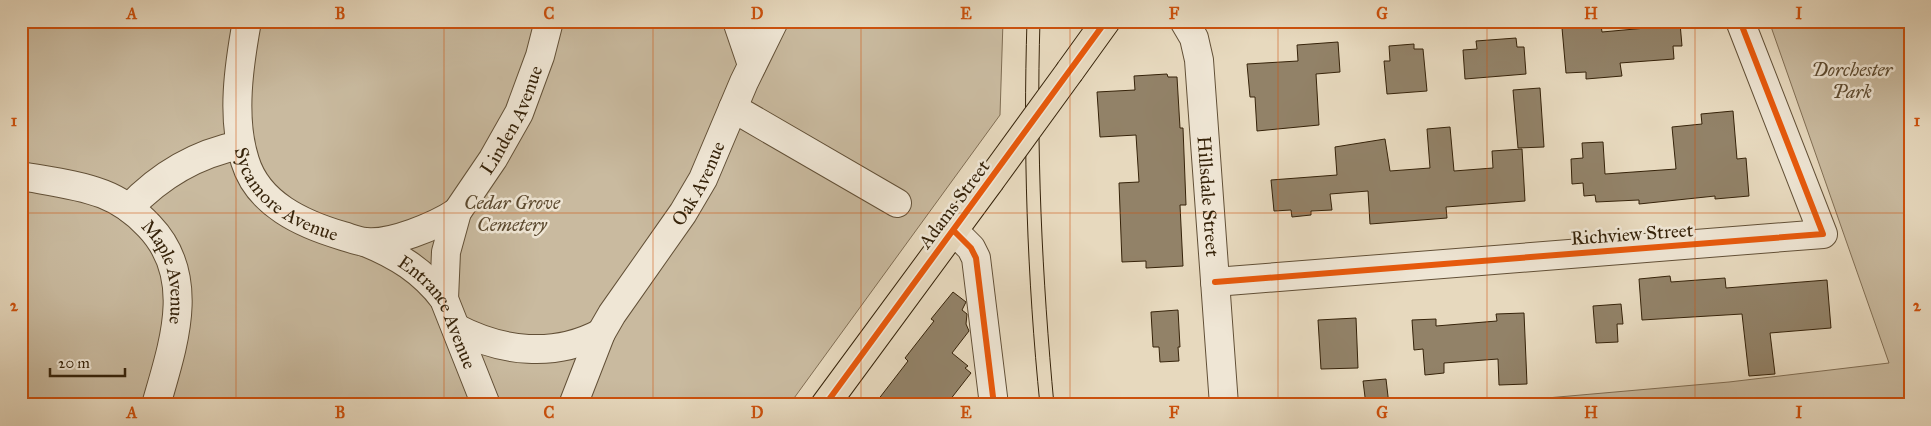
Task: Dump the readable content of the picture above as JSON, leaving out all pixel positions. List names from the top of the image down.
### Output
{
  "streets": {
    "main road": ["Adams Street"],
    "street": [
      "Linden Avenue",
      "Oak Avenue",
      "Sycamore Avenue",
      "Hillsdale Street",
      "Richview Street",
      "Maple Avenue",
      "Entrance Avenue"
    ]
  },
  "crossings": [
    ["Linden Avenue", "Sycamore Avenue"],
    ["Linden Avenue", "Entrance Avenue"],
    ["Sycamore Avenue", "Maple Avenue"],
    ["Sycamore Avenue", "Entrance Avenue"],
    ["Hillsdale Street", "Richview Street"]
  ],
  "parks": ["Dorchester Park", "Cedar Grove Cemetery"],
  "scale_bar": "20 m",
  "grid": {
    "columns": [
      "A",
      "B",
      "C",
      "D",
      "E",
      "F",
      "G",
      "H",
      "I"
    ],
    "rows": ["1", "2"]
  }
}
